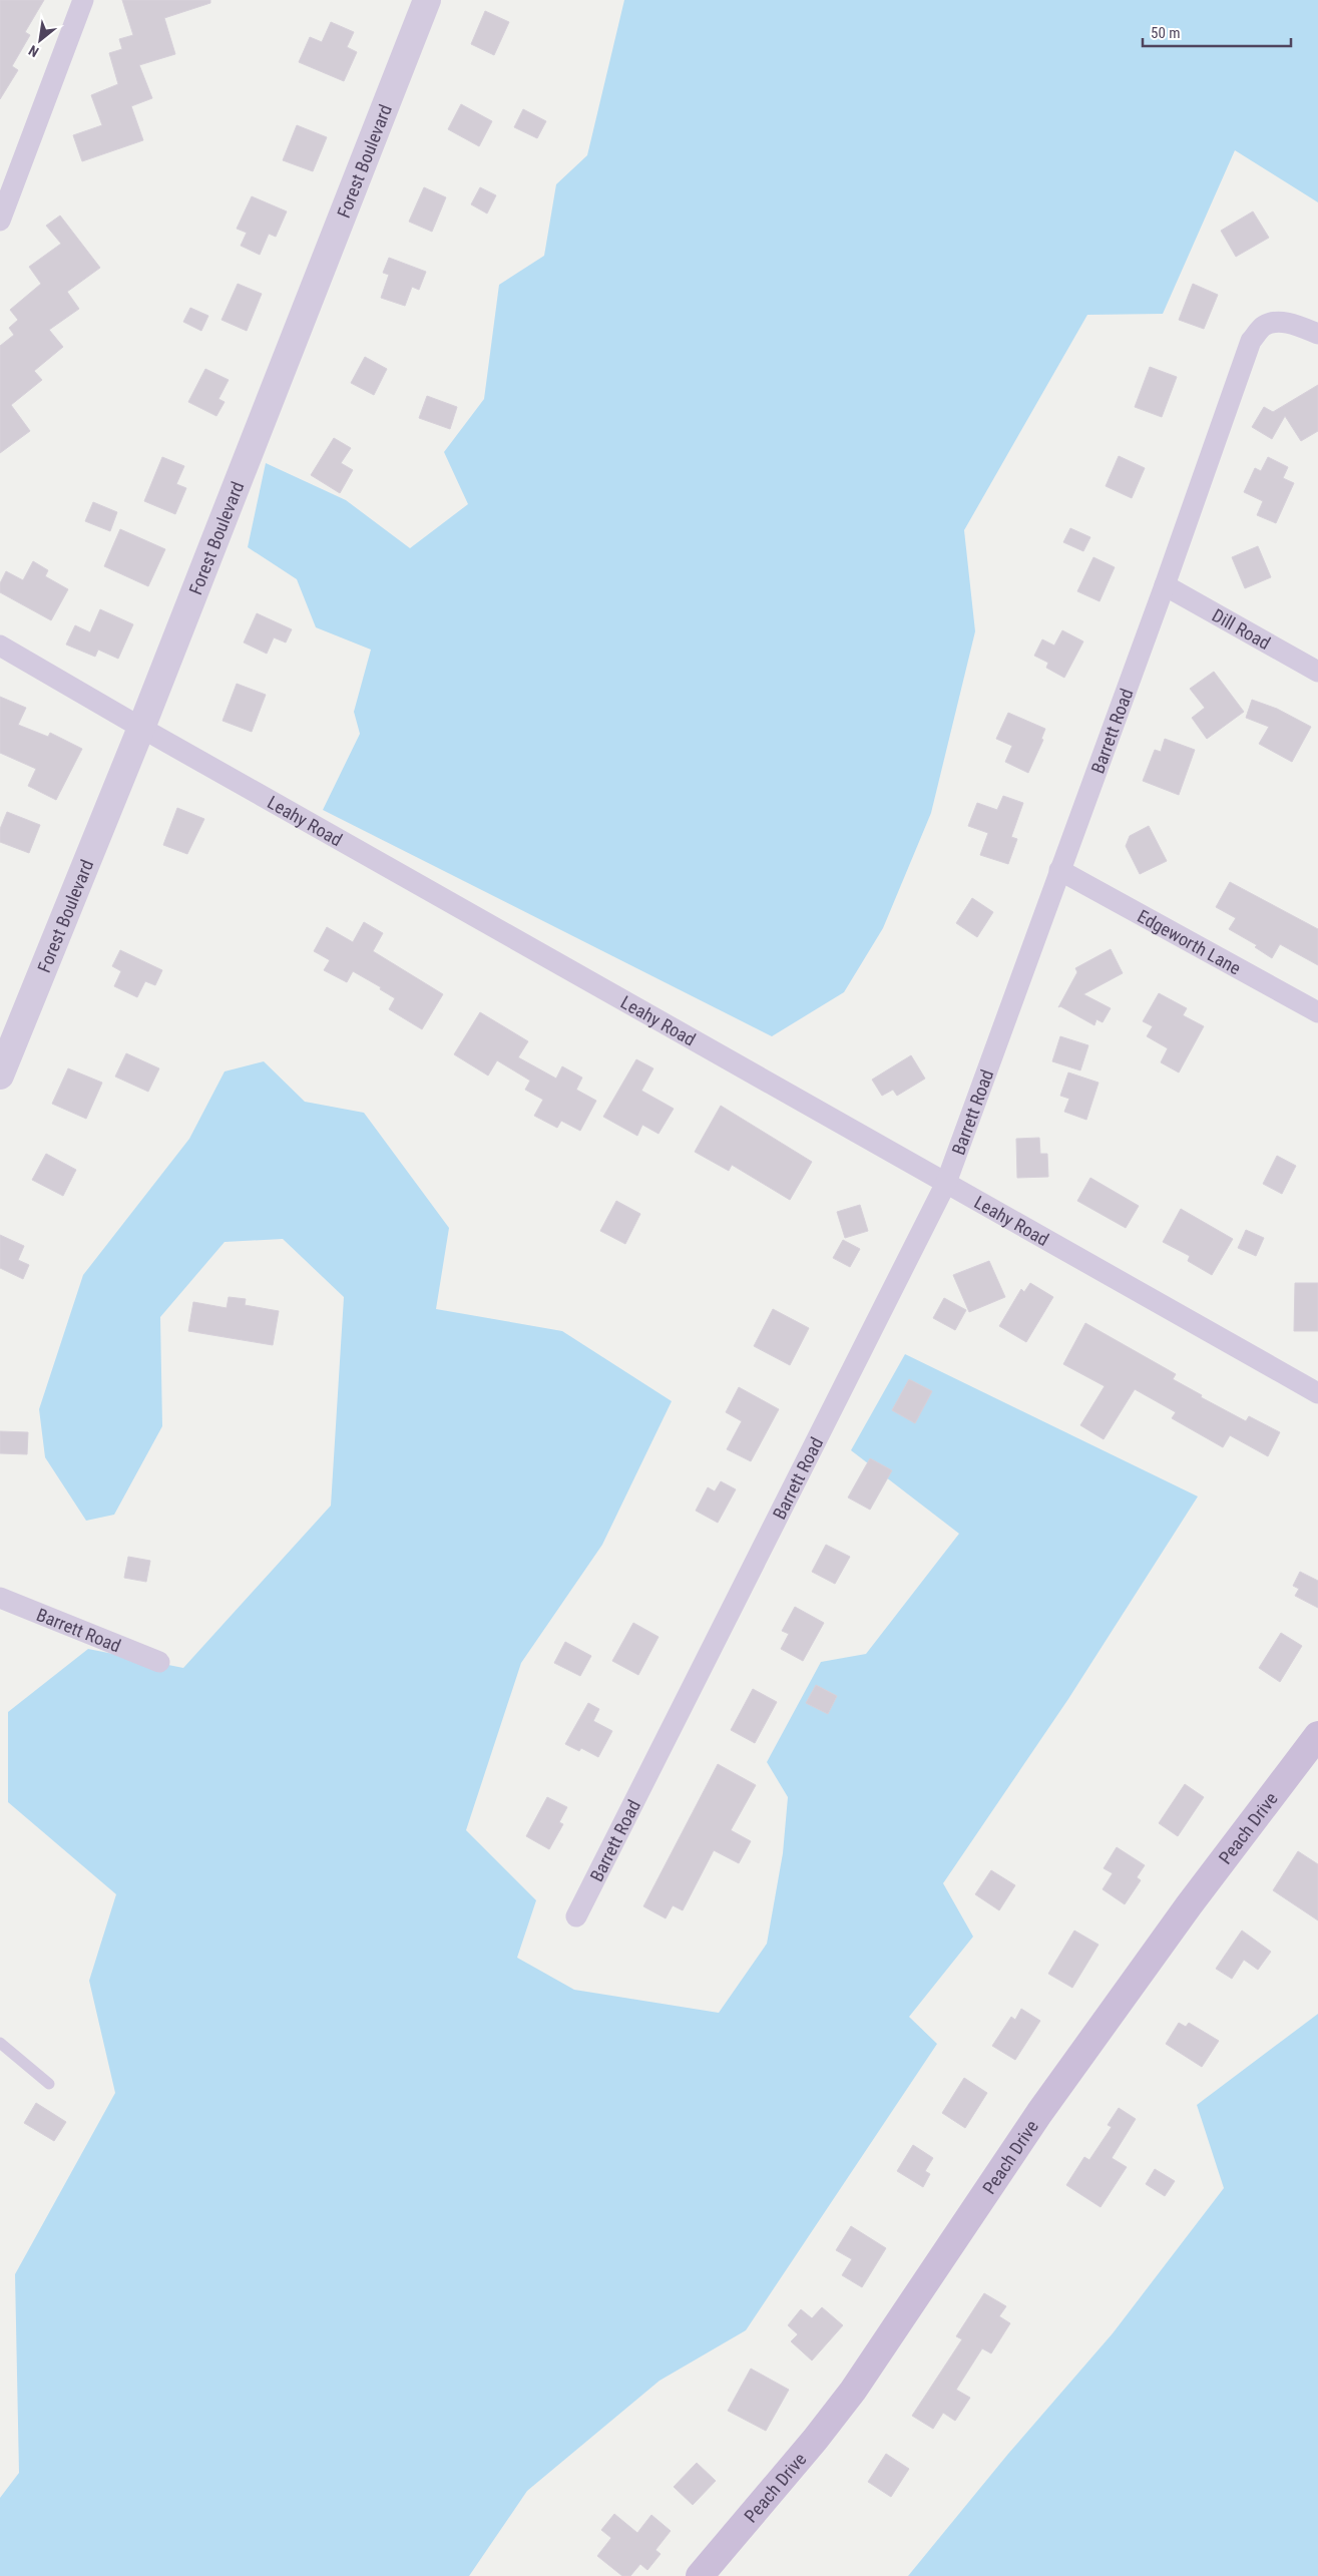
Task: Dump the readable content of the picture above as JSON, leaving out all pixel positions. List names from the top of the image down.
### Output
{
  "streets": {
    "main road": ["Peach Drive"],
    "street": [
      "Forest Boulevard",
      "Dill Road",
      "Barrett Road",
      "Leahy Road",
      "Edgeworth Lane"
    ]
  },
  "crossings": [
    ["Forest Boulevard", "Leahy Road"],
    ["Dill Road", "Barrett Road"],
    ["Barrett Road", "Leahy Road"],
    ["Barrett Road", "Edgeworth Lane"]
  ],
  "scale_bar": "50 m",
  "north": "bottom left"
}
